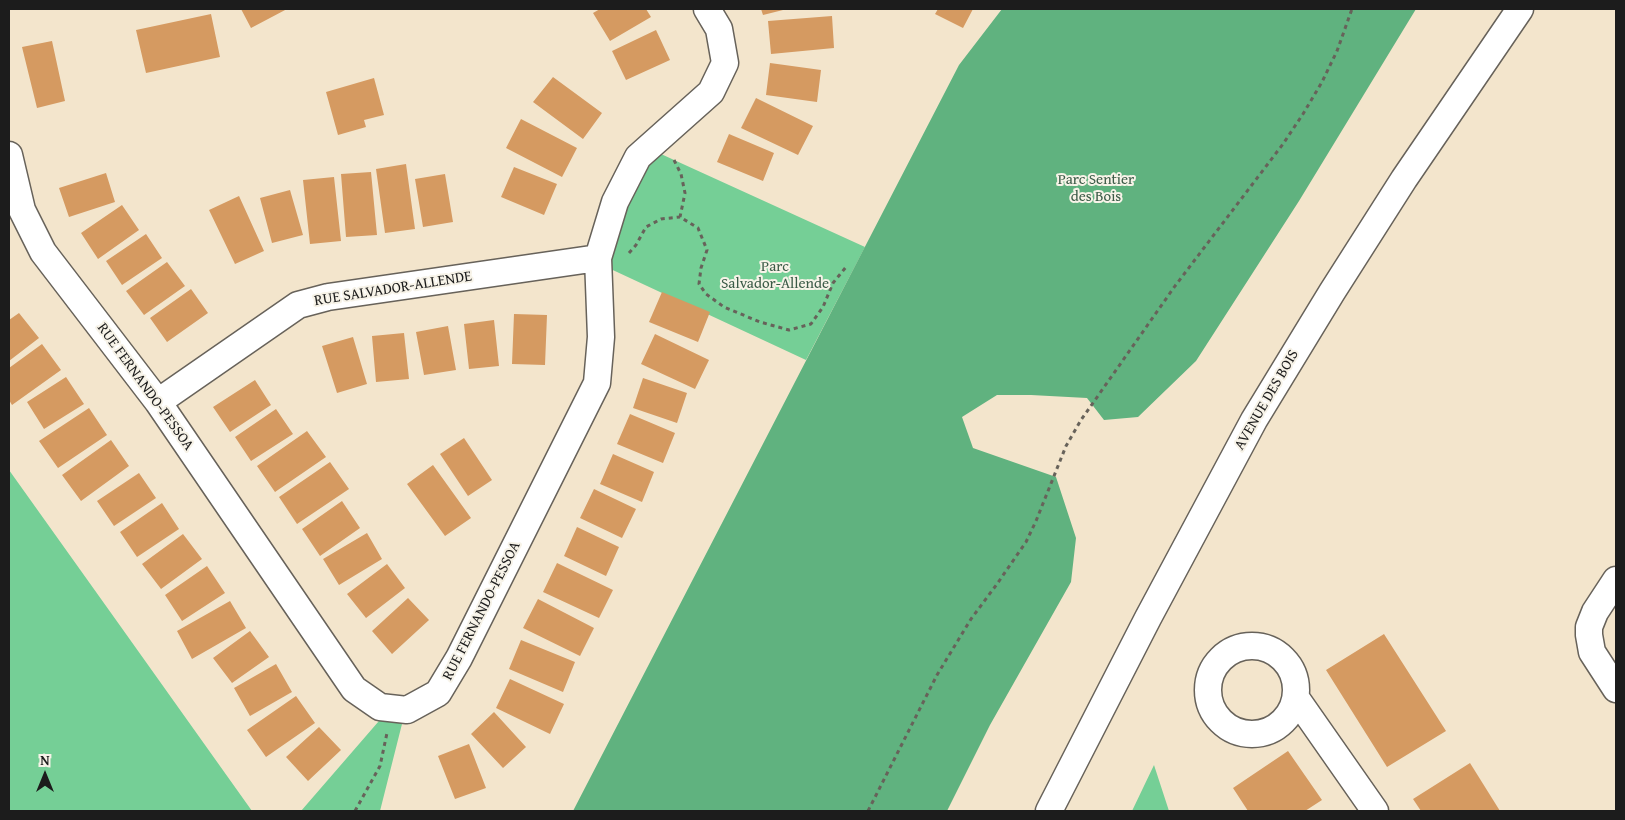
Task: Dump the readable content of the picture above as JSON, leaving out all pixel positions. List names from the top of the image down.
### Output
{
  "streets": {
    "street": ["RUE SALVADOR-ALLENDE", "RUE FERNANDO-PESSOA", "AVENUE DES BOIS"]
  },
  "crossings": [
    ["RUE SALVADOR-ALLENDE", "RUE FERNANDO-PESSOA"]
  ],
  "parks": ["Parc Sentier des Bois", "Parc Salvador-Allende"],
  "north": "top"
}
